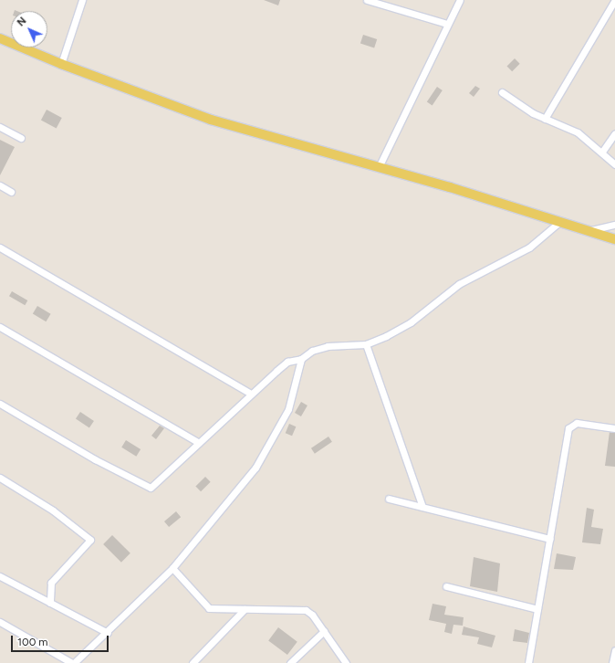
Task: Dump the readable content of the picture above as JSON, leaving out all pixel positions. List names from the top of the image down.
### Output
{
  "scale_bar": "100 m",
  "north": "top left"
}
